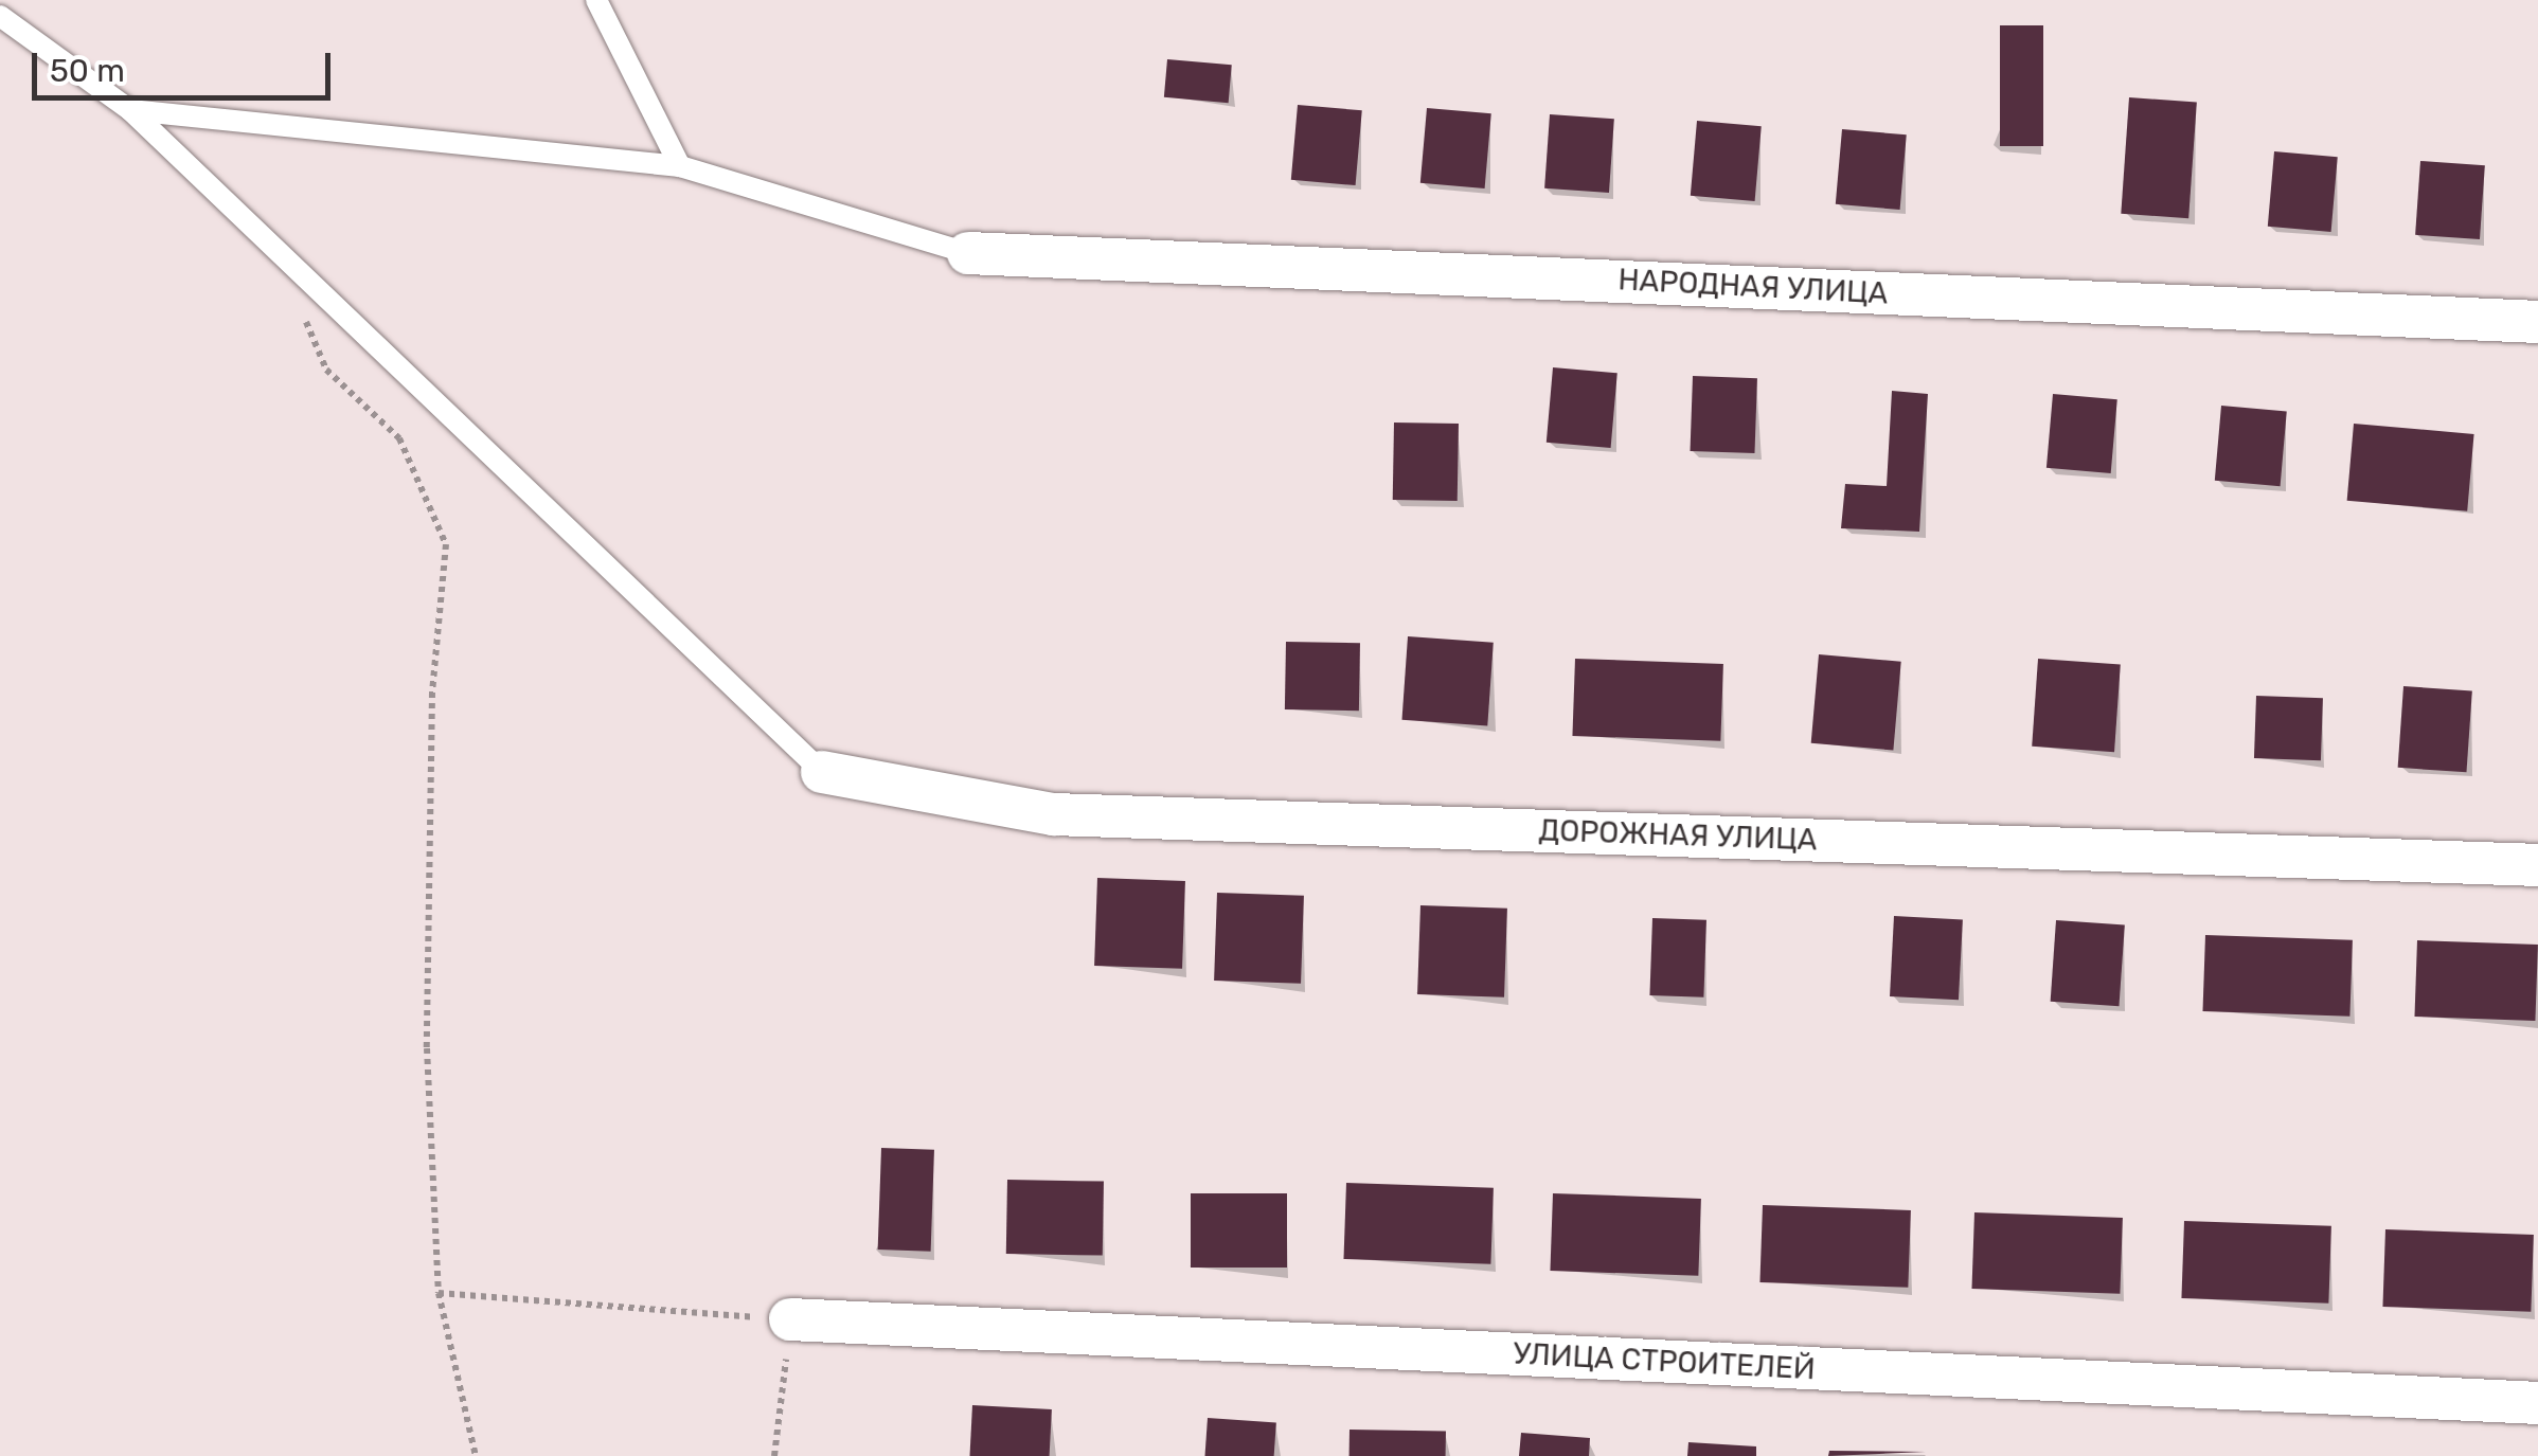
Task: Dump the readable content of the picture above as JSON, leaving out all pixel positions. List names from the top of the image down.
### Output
{
  "streets": {
    "street": ["НАРОДНАЯ УЛИЦА", "ДОРОЖНАЯ УЛИЦА", "УЛИЦА СТРОИТЕЛЕЙ"]
  },
  "scale_bar": "50 m"
}
